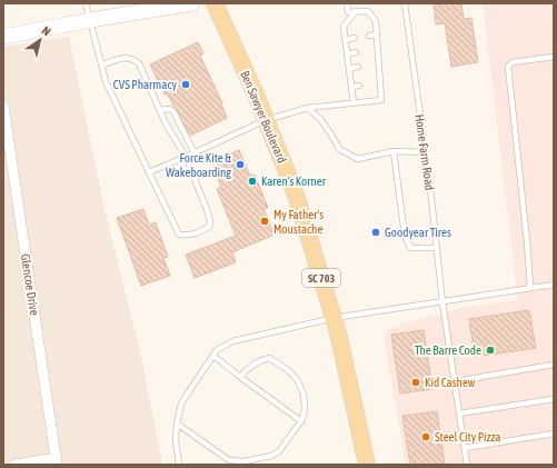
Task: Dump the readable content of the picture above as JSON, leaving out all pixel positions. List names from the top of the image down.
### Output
{
  "streets": {
    "main road": ["Ben Sawyer Boulevard", "SC 703"],
    "street": ["Glencoe Drive"],
    "lane": ["Home Farm Road"]
  },
  "places": [
    "CVS Pharmacy",
    "Force Kite & Wakeboarding",
    "Karen's Korner",
    "My Father's Moustache",
    "Goodyear Tires",
    "The Barre Code",
    "Kid Cashew",
    "Steel City Pizza"
  ],
  "north": "top right"
}
